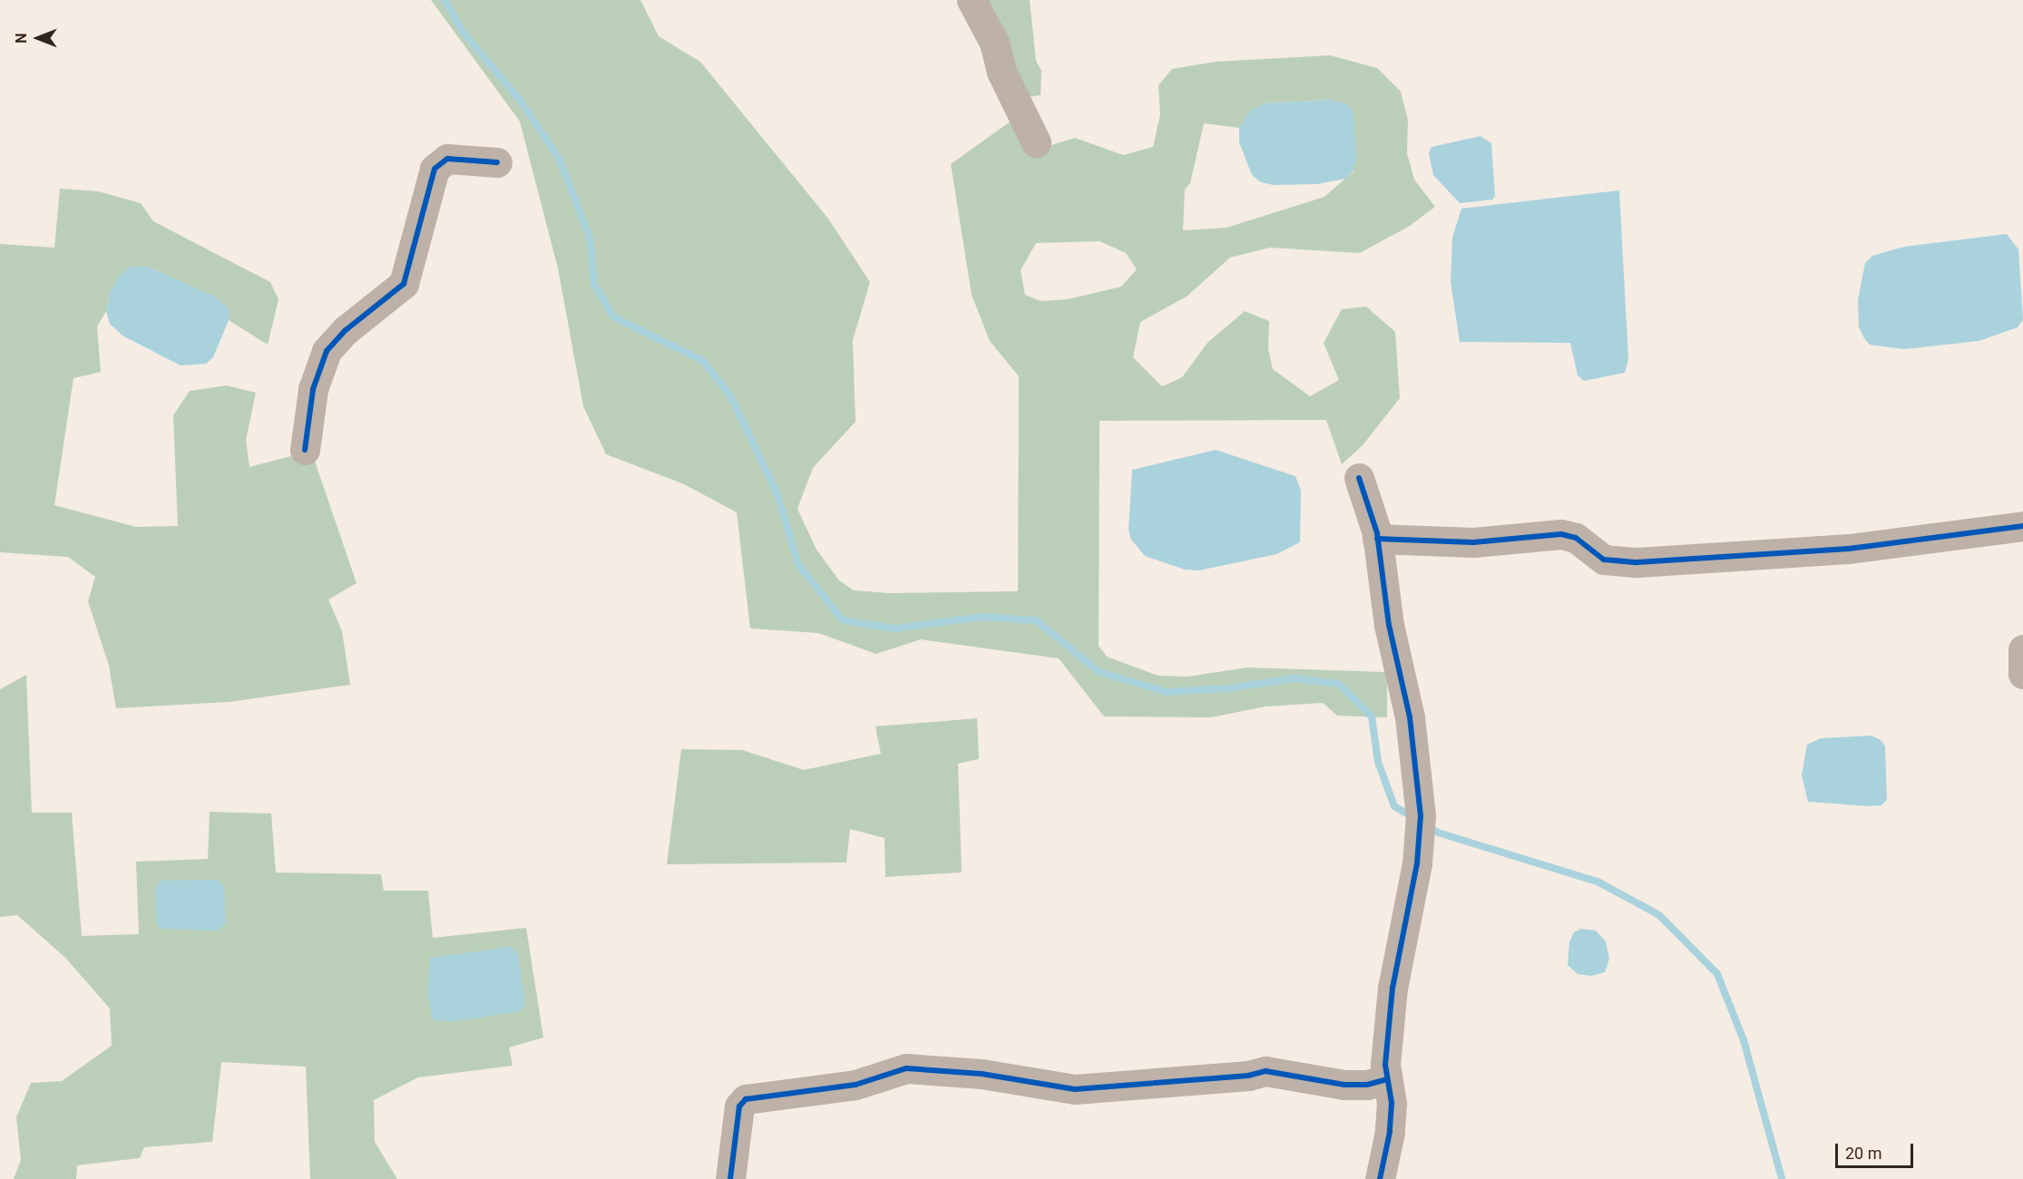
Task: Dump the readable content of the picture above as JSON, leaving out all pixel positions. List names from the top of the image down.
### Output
{
  "scale_bar": "20 m",
  "north": "left"
}
